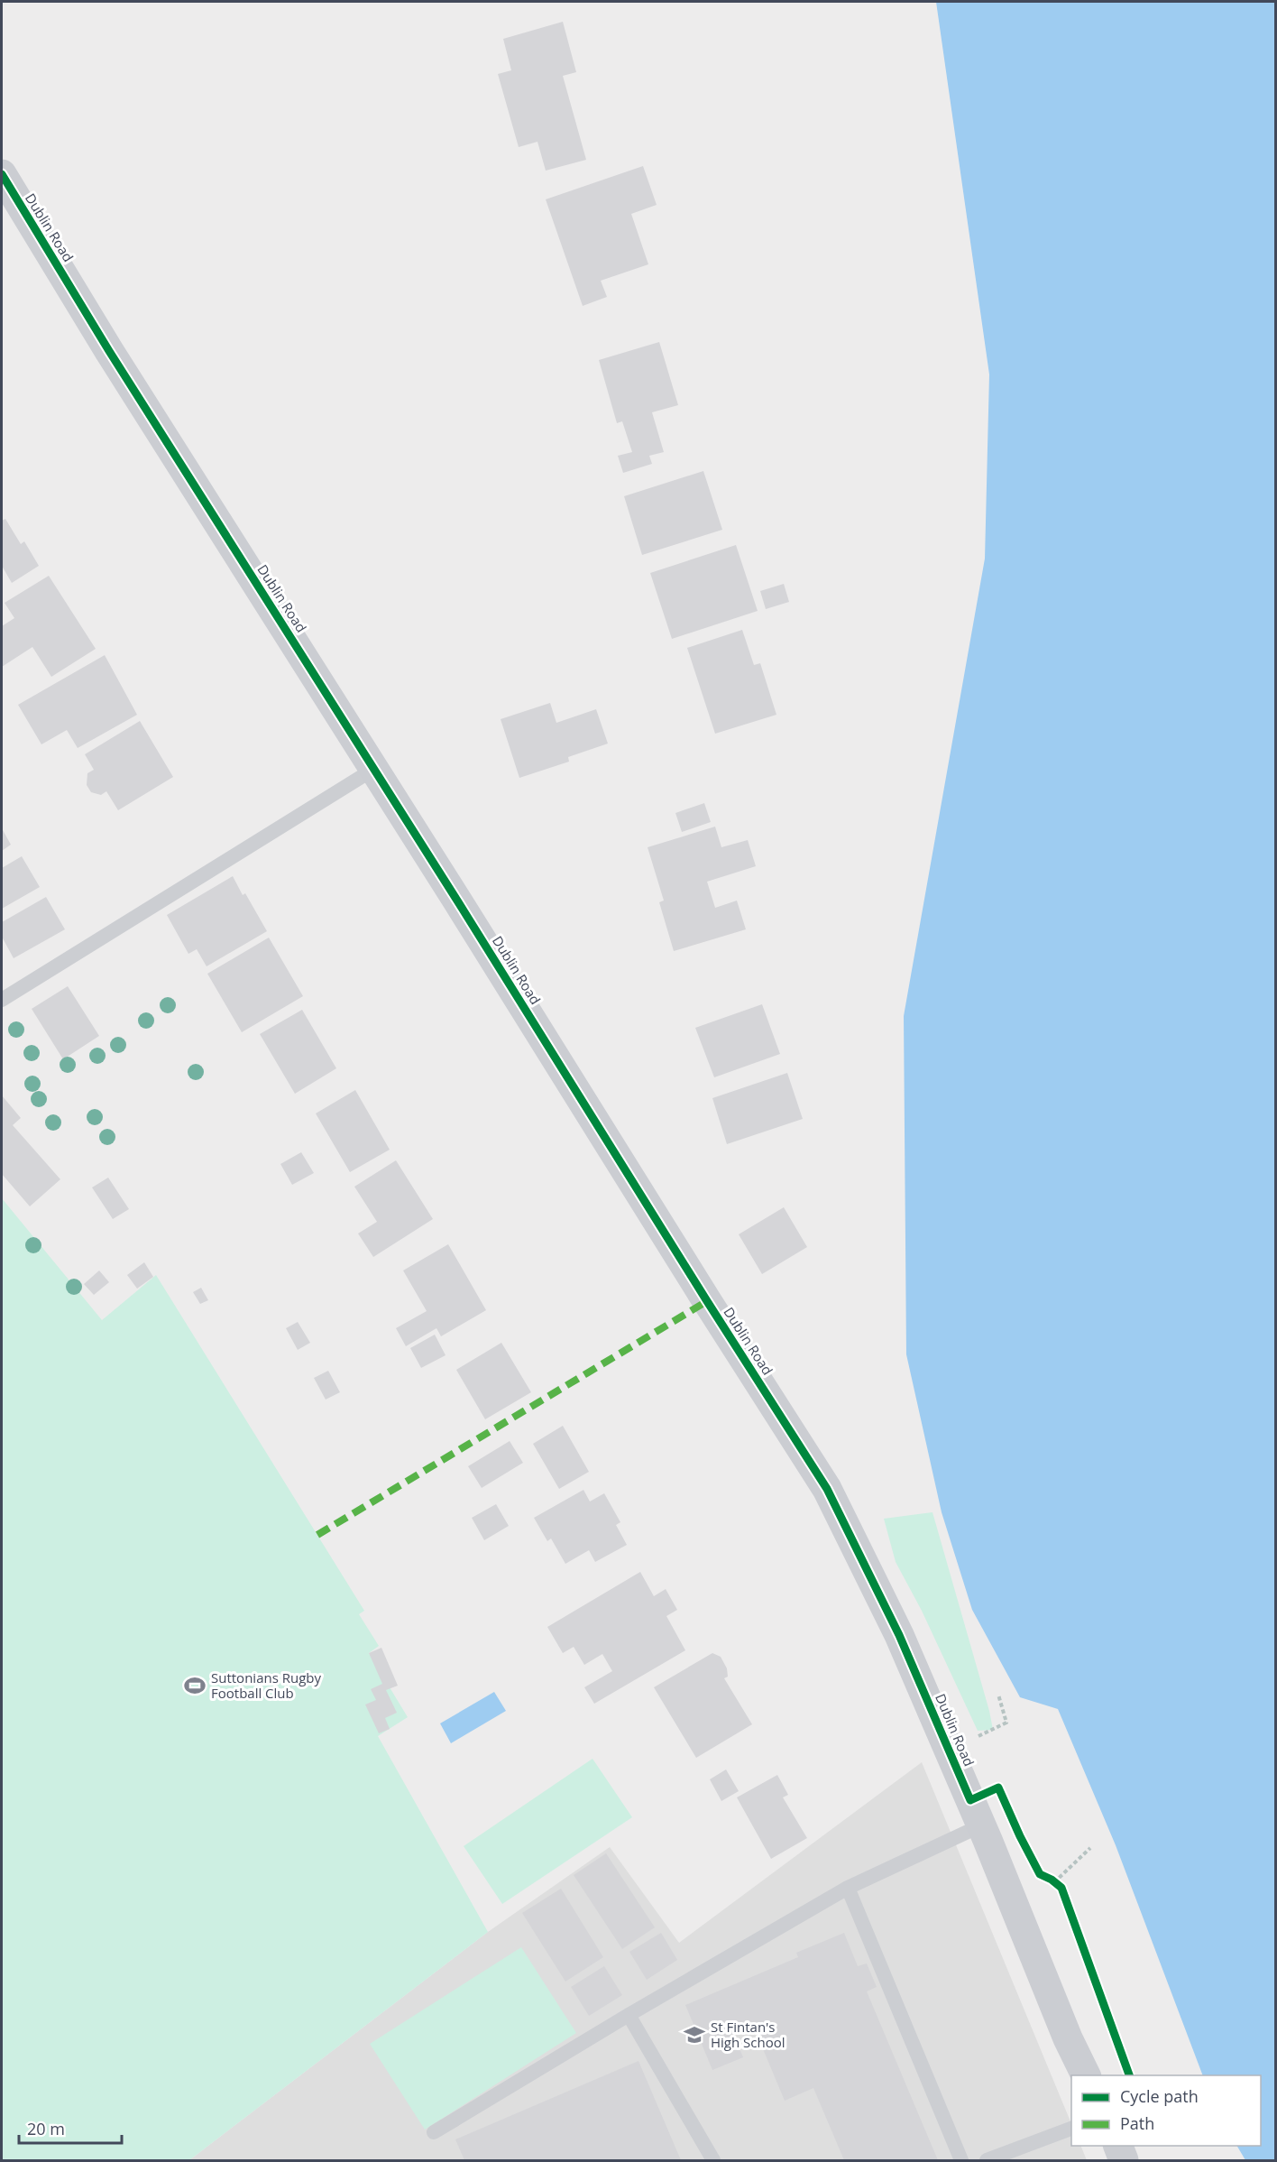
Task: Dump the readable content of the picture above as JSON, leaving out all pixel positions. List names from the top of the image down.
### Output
{
  "streets": {
    "main road": ["Dublin Road"]
  },
  "places": {
    "sports": ["Suttonians Rugby Football Club"],
    "school or university": ["St Fintan's High School"]
  },
  "legend": ["Cycle path", "Path"],
  "scale_bar": "20 m"
}
